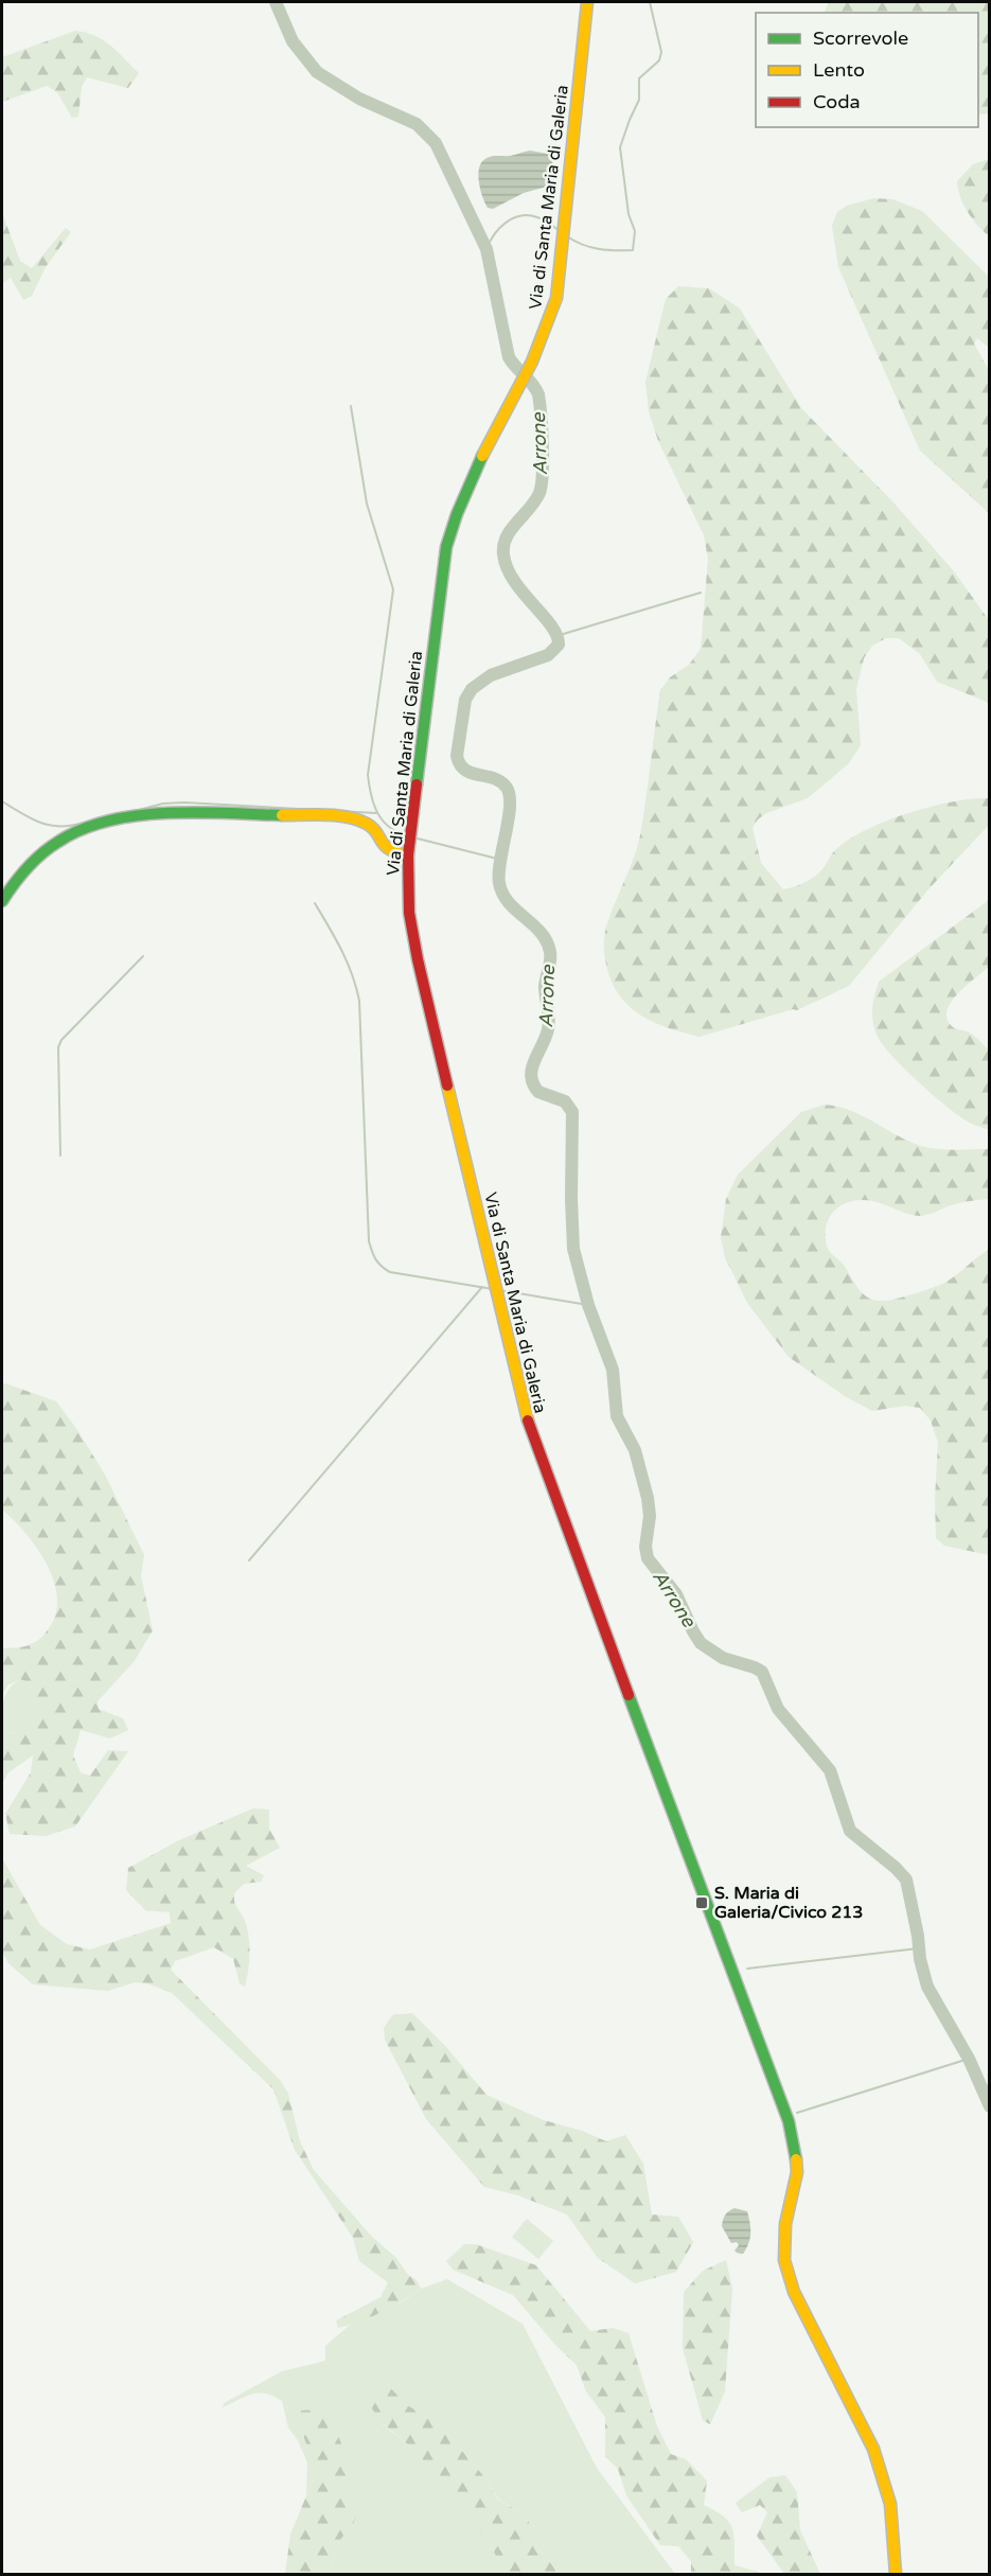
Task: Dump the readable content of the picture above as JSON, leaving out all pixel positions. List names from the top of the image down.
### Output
{
  "streets": {
    "street": ["Via di Santa Maria di Galeria"]
  },
  "water": ["Arrone"],
  "places": {
    "transit": ["S. Maria di Galeria/Civico 213"]
  },
  "legend": ["Scorrevole", "Lento", "Coda"]
}
